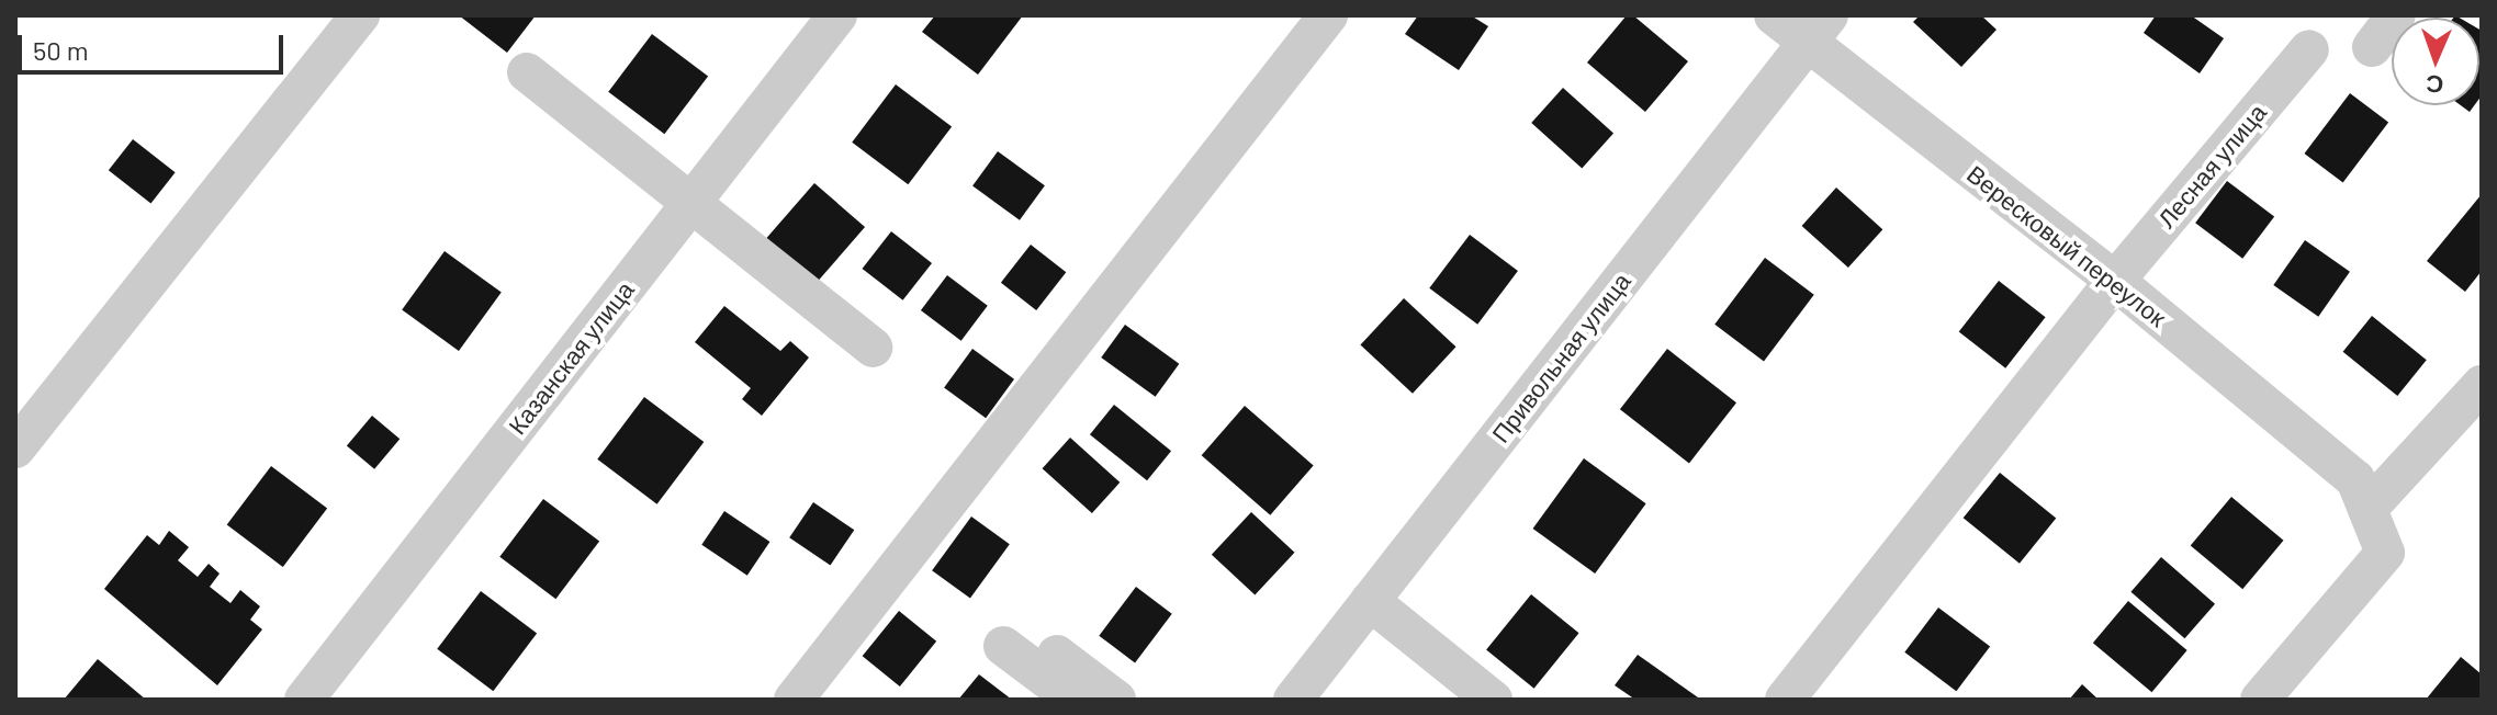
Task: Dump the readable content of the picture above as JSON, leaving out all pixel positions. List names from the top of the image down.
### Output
{
  "streets": {
    "street": [
      "Лесная улица",
      "Вересковый переулок",
      "Казанская улица",
      "Привольная улица"
    ]
  },
  "crossings": [
    ["Лесная улица", "Вересковый переулок"],
    ["Вересковый переулок", "Привольная улица"]
  ],
  "scale_bar": "50 m",
  "north": "bottom"
}
